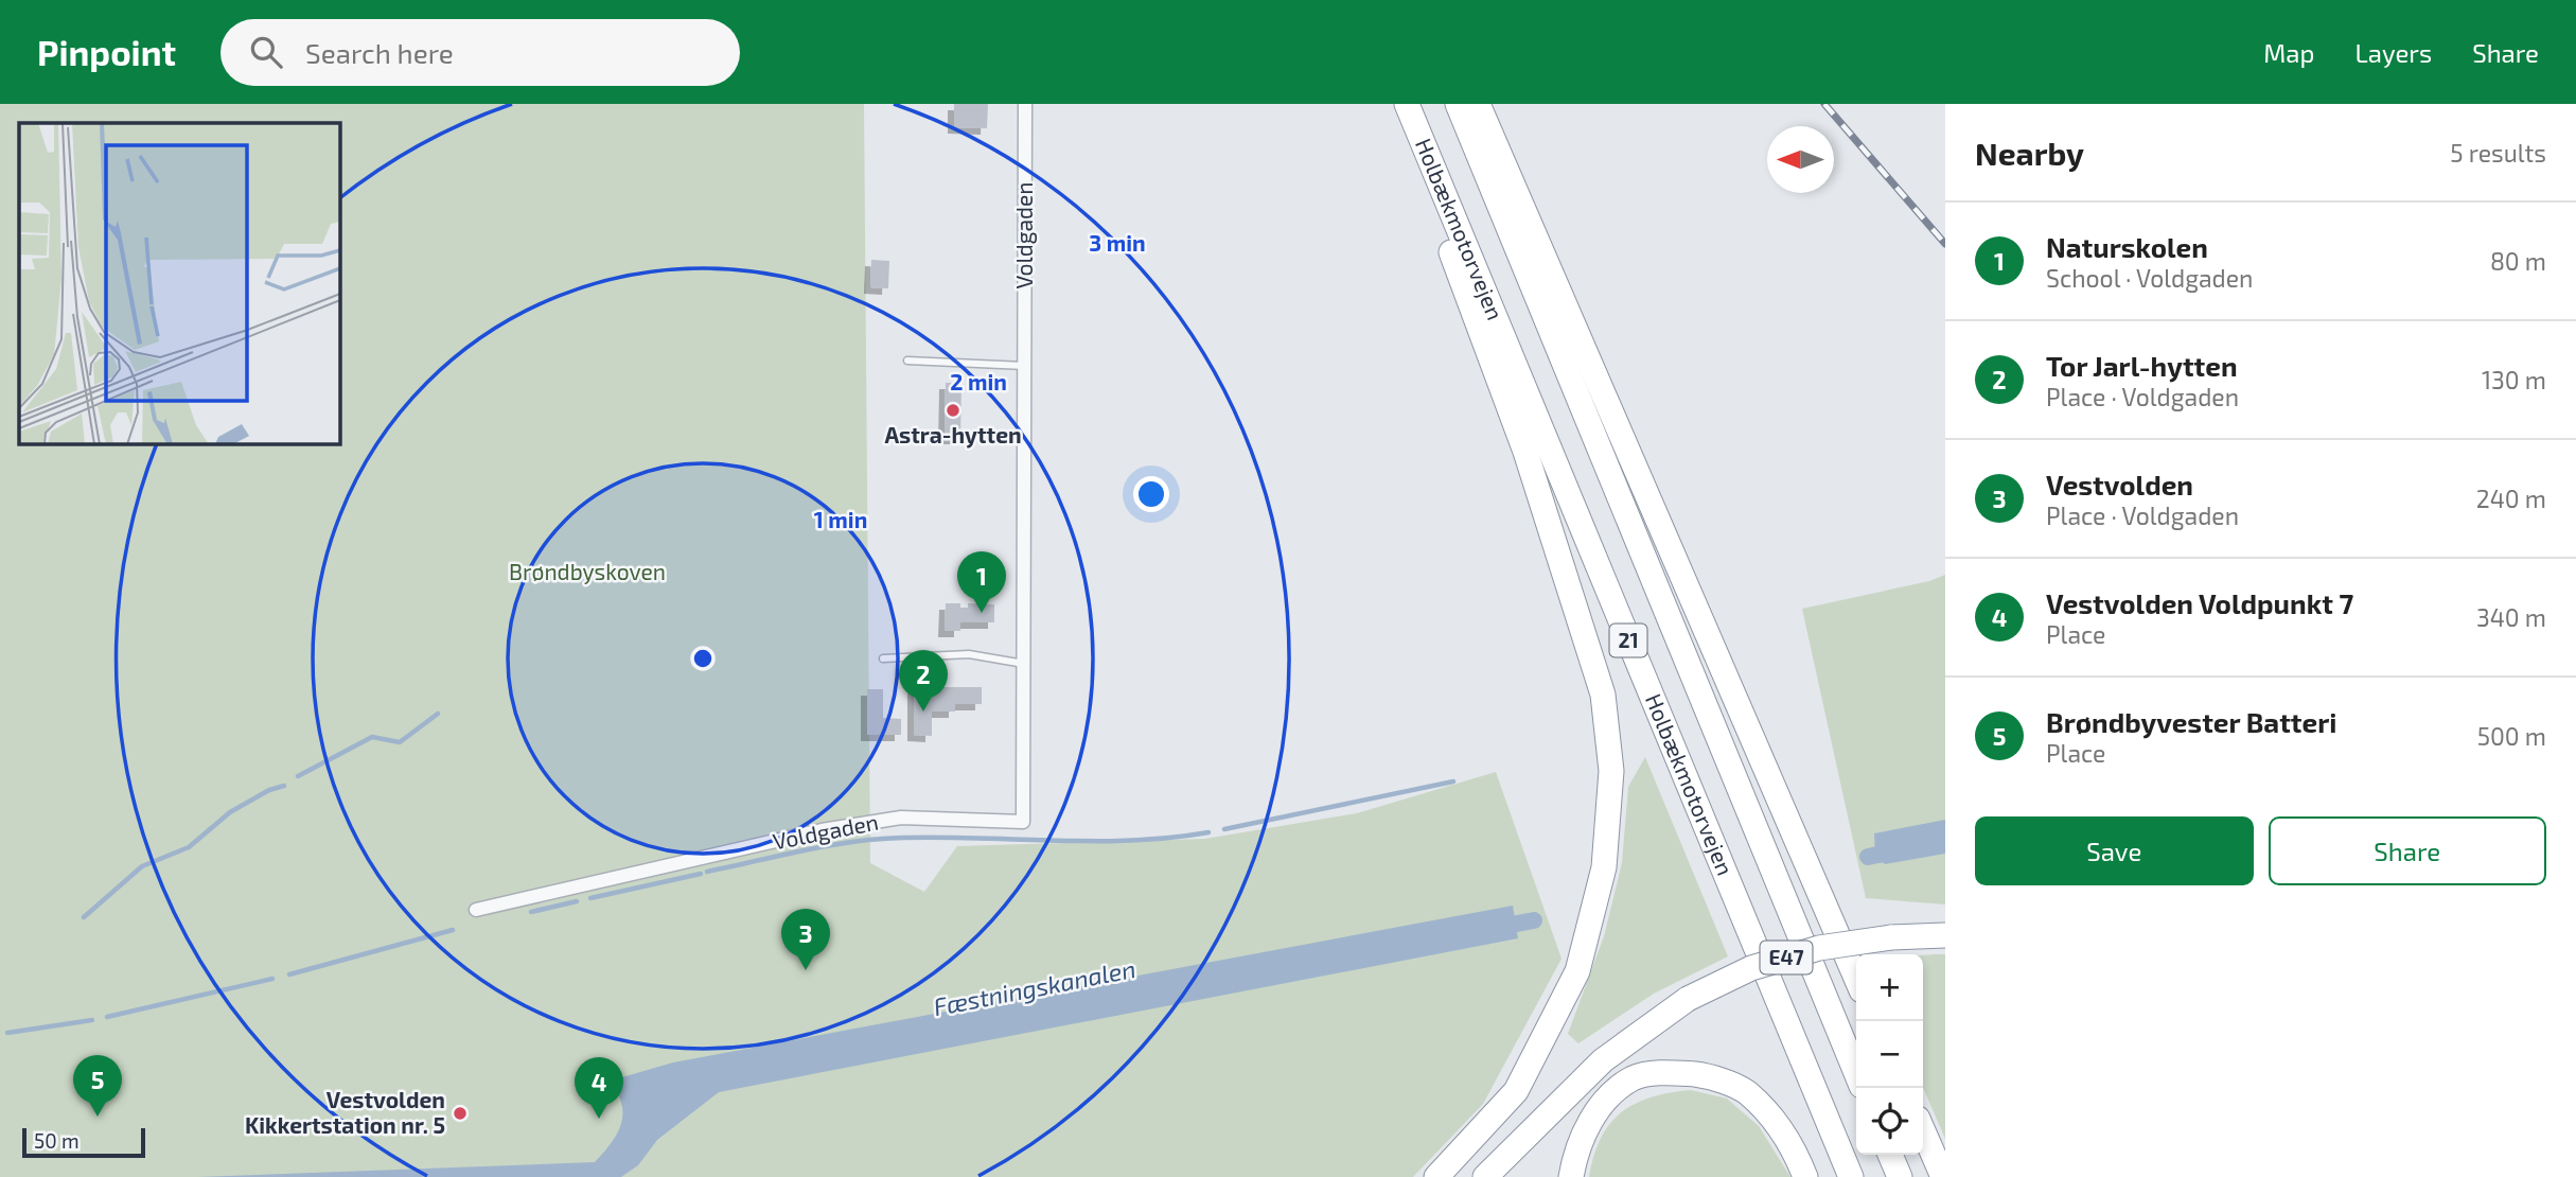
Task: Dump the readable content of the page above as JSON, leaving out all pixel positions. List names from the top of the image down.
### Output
{
  "streets": {
    "highway": ["Holbækmotorvejen", "21", "E47"],
    "street": ["Voldgaden"]
  },
  "water": ["Fæstningskanalen"],
  "parks": ["Brøndbyskoven"],
  "places": ["Astra-hytten", "Vestvolden Kikkertstation nr. 5"],
  "scale_bar": "50 m",
  "north": "left",
  "page": {
    "header": "Pinpoint",
    "search": "Search here",
    "nav": ["Map", "Layers", "Share"],
    "heading": ["Nearby", "5 results"],
    "list": [
      {
        "mark": "1",
        "name": "Naturskolen",
        "note": "School · Voldgaden",
        "value": "80 m"
      },
      {
        "mark": "2",
        "name": "Tor Jarl-hytten",
        "note": "Place · Voldgaden",
        "value": "130 m"
      },
      {
        "mark": "3",
        "name": "Vestvolden",
        "note": "Place · Voldgaden",
        "value": "240 m"
      },
      {
        "mark": "4",
        "name": "Vestvolden Voldpunkt 7",
        "note": "Place",
        "value": "340 m"
      },
      {
        "mark": "5",
        "name": "Brøndbyvester Batteri",
        "note": "Place",
        "value": "500 m"
      }
    ],
    "pins": [
      "1",
      "2",
      "3",
      "5",
      "4"
    ],
    "buttons": ["Save", "Share"],
    "map_buttons": ["+", "−"],
    "scale": "50 m"
  },
  "rings": ["3 min", "2 min", "1 min"]
}
